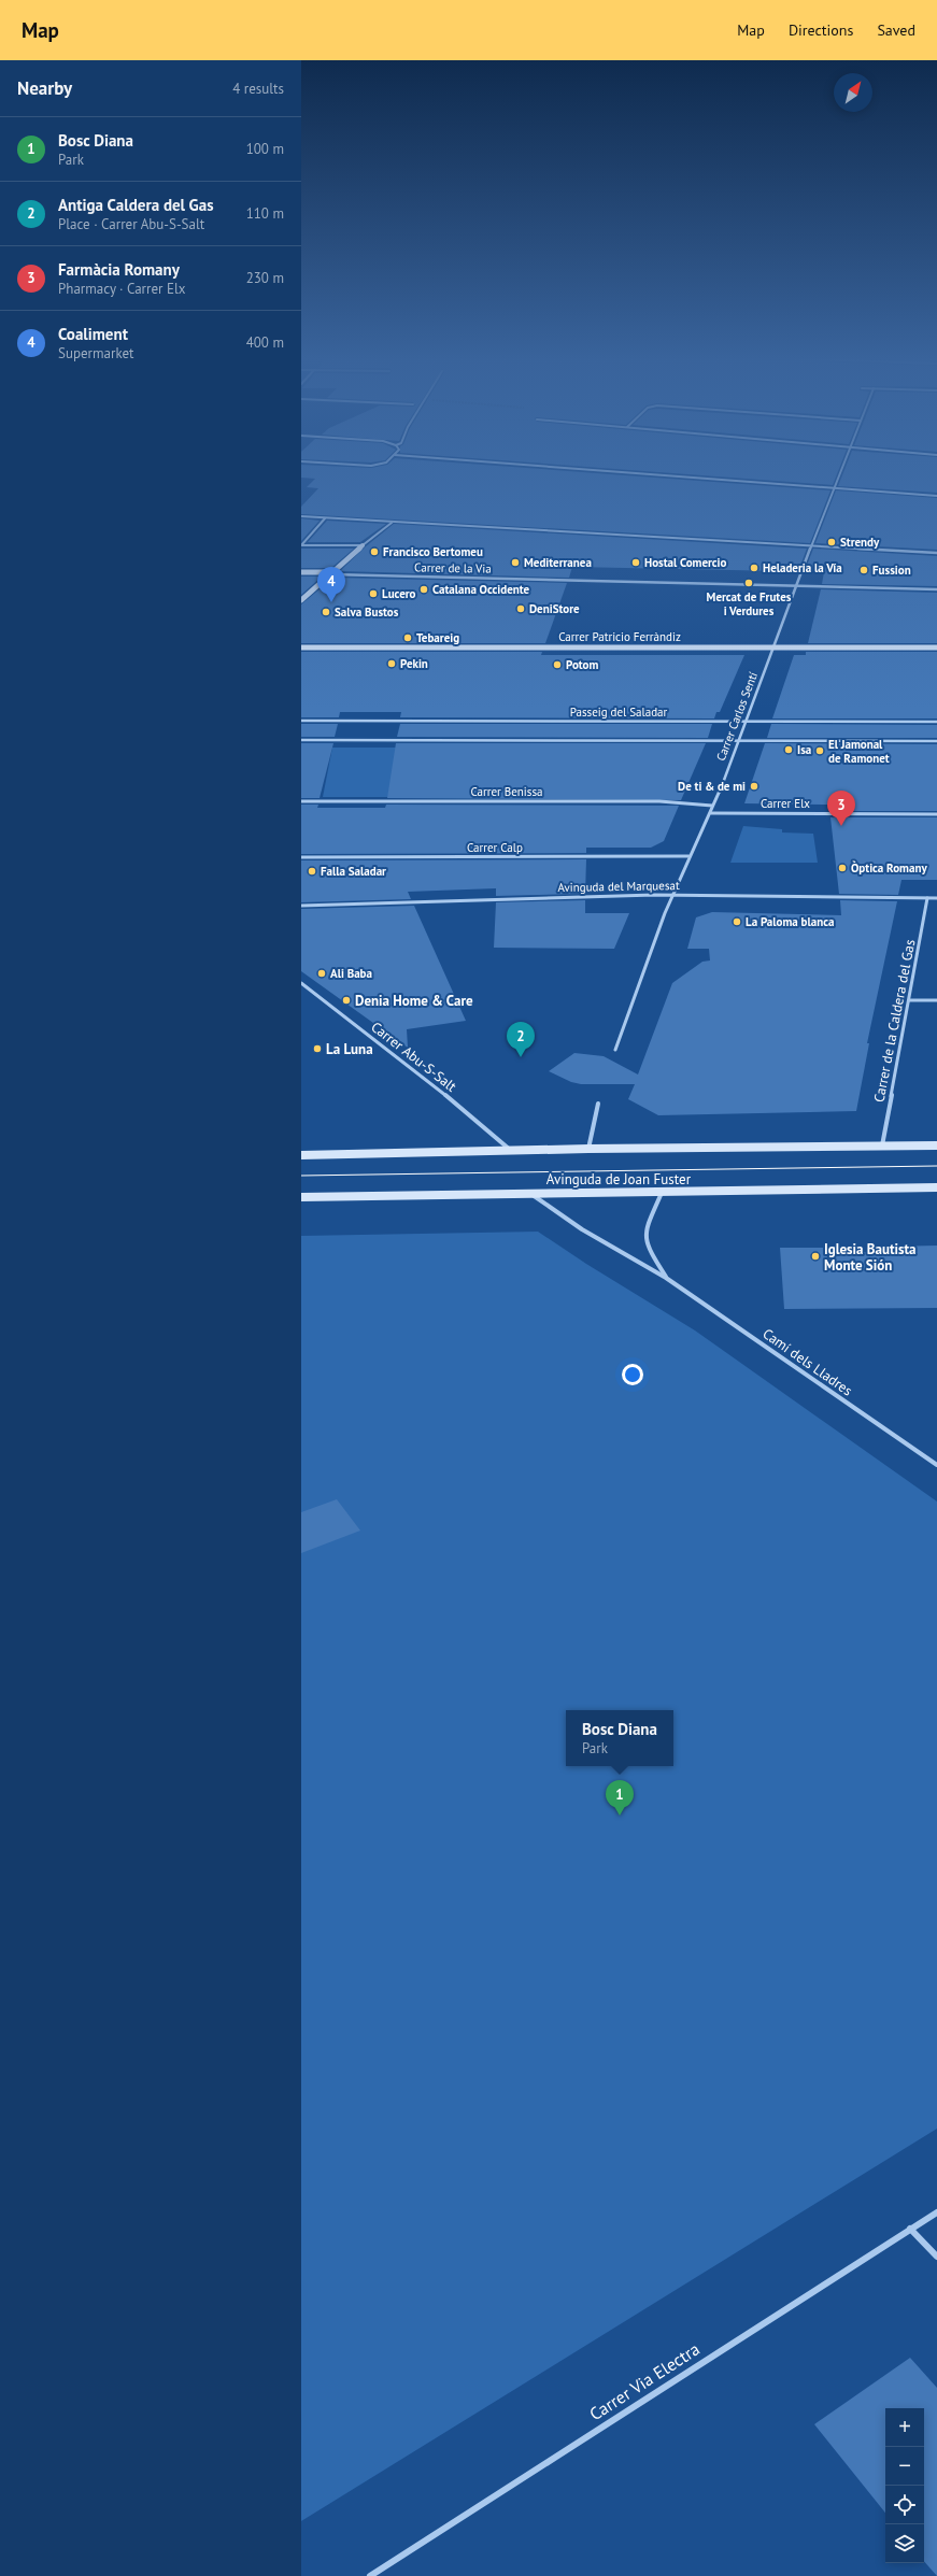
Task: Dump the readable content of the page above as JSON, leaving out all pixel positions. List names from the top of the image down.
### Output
{
  "streets": {
    "main road": ["Carrer de la Via", "Carrer Patricio Ferràndiz", "Avinguda de Joan Fuster"],
    "street": [
      "Passeig del Saladar",
      "Carrer Carlos Sentí",
      "Carrer Benissa",
      "Carrer Elx",
      "Carrer Calp",
      "Avinguda del Marquesat",
      "Carrer de la Caldera del Gas",
      "Carrer Abu-S-Salt",
      "Camí dels Lladres",
      "Carrer Via Electra"
    ]
  },
  "crossings": [
    ["Carrer de la Via", "Carrer Carlos Sentí"],
    ["Carrer Patricio Ferràndiz", "Carrer Carlos Sentí"],
    ["Passeig del Saladar", "Carrer Carlos Sentí"],
    ["Carrer Carlos Sentí", "Carrer Benissa"],
    ["Carrer Carlos Sentí", "Carrer Elx"],
    ["Carrer Carlos Sentí", "Carrer Calp"],
    ["Carrer Carlos Sentí", "Avinguda del Marquesat"],
    ["Avinguda del Marquesat", "Carrer de la Caldera del Gas"],
    ["Carrer de la Caldera del Gas", "Avinguda de Joan Fuster"],
    ["Carrer Abu-S-Salt", "Avinguda de Joan Fuster"],
    ["Avinguda de Joan Fuster", "Camí dels Lladres"]
  ],
  "places": [
    "Strendy",
    "Francisco Bertomeu",
    "Mediterranea",
    "Hostal Comercio",
    "Heladeria la Vía",
    "Fussion",
    "Mercat de Frutes i Verdures",
    "Catalana Occidente",
    "Lucero",
    "DeniStore",
    "Salva Bustos",
    "Tebareig",
    "Pekin",
    "Potom",
    "Isa",
    "El Jamonal de Ramonet",
    "De ti & de mi",
    "Òptica Romany",
    "Falla Saladar",
    "La Paloma blanca",
    "Ali Baba",
    "Denia Home & Care",
    "La Luna",
    "Iglesia Bautista Monte Sión"
  ],
  "north": "top right",
  "page": {
    "header": "Map",
    "nav": ["Map", "Directions", "Saved"],
    "heading": ["Nearby", "4 results"],
    "list": [
      {
        "mark": "1",
        "name": "Bosc Diana",
        "note": "Park",
        "value": "100 m"
      },
      {
        "mark": "2",
        "name": "Antiga Caldera del Gas",
        "note": "Place · Carrer Abu-S-Salt",
        "value": "110 m"
      },
      {
        "mark": "3",
        "name": "Farmàcia Romany",
        "note": "Pharmacy · Carrer Elx",
        "value": "230 m"
      },
      {
        "mark": "4",
        "name": "Coaliment",
        "note": "Supermarket",
        "value": "400 m"
      }
    ],
    "pins": [
      "4",
      "3",
      "2",
      "1"
    ],
    "popup": ["Bosc Diana", "Park"],
    "map_buttons": ["+", "−"]
  }
}
